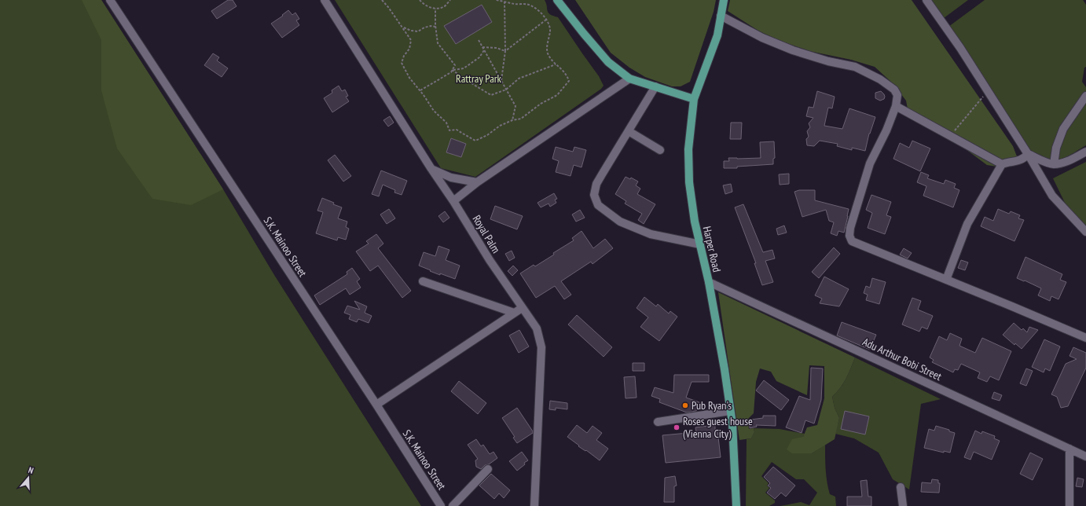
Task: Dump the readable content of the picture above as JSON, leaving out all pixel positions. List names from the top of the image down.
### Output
{
  "streets": {
    "main road": ["Harper Road"],
    "street": ["Royal Palm", "S.K. Mainoo Street", "Adu Arthur Bobi Street"]
  },
  "crossings": [
    ["Harper Road", "Adu Arthur Bobi Street"]
  ],
  "parks": ["Rattray Park"],
  "places": ["Pub Ryan's", "Roses guest house (Vienna City)"],
  "north": "top"
}
